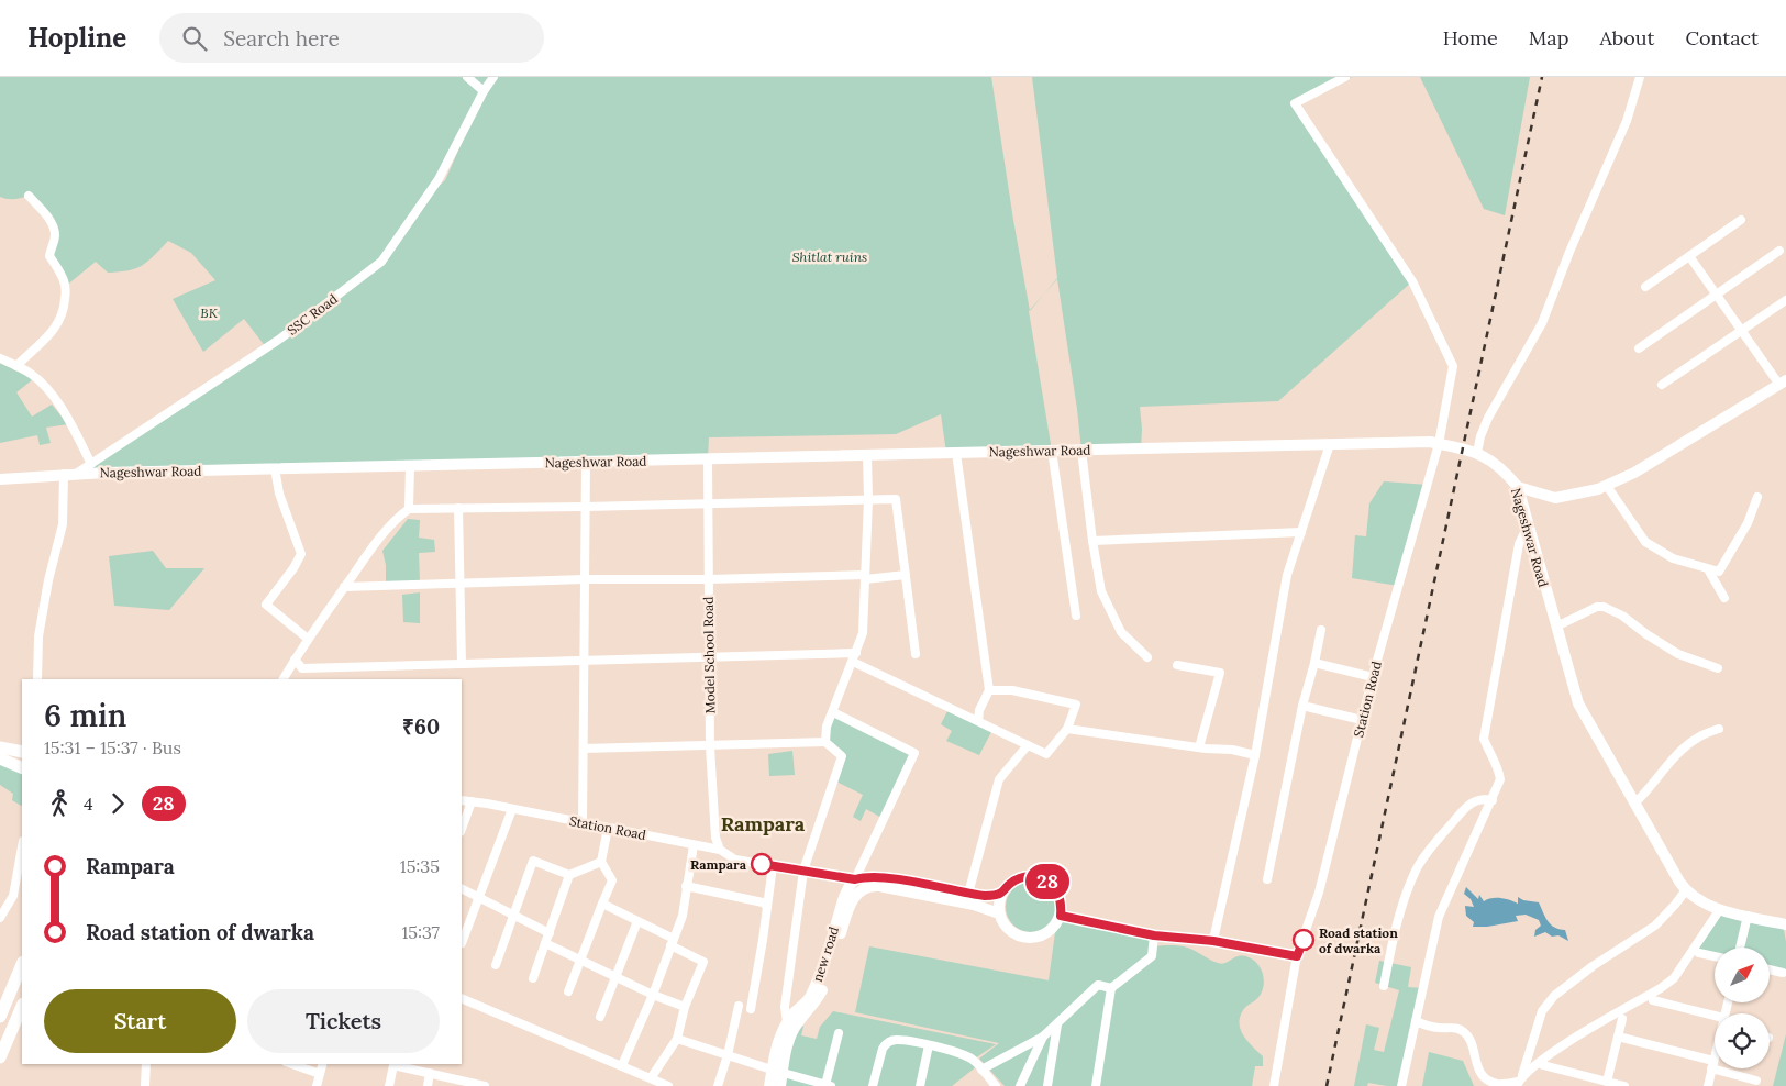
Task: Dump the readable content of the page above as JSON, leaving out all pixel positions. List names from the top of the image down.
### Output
{
  "streets": {
    "main road": ["Nageshwar Road", "new road"],
    "street": ["SSC Road", "Model School Road", "Station Road"]
  },
  "crossings": [
    ["SSC Road", "Nageshwar Road"],
    ["Nageshwar Road", "Model School Road"],
    ["Nageshwar Road", "Station Road"],
    ["Model School Road", "Station Road"]
  ],
  "districts": ["Rampara"],
  "parks": ["Shitlat ruins", "BK"],
  "places": ["Rampara", "Road station of dwarka"],
  "lines": ["bus line 28"],
  "north": "top right",
  "page": {
    "header": "Hopline",
    "search": "Search here",
    "nav": [
      "Home",
      "Map",
      "About",
      "Contact"
    ],
    "on_map": "28",
    "heading": ["6 min", "15:31 – 15:37 · Bus", "₹60"],
    "legs": ["4", "28"],
    "list": [
      {
        "name": "Rampara",
        "value": "15:35"
      },
      {
        "name": "Road station of dwarka",
        "value": "15:37"
      }
    ],
    "buttons": ["Start", "Tickets"]
  }
}
